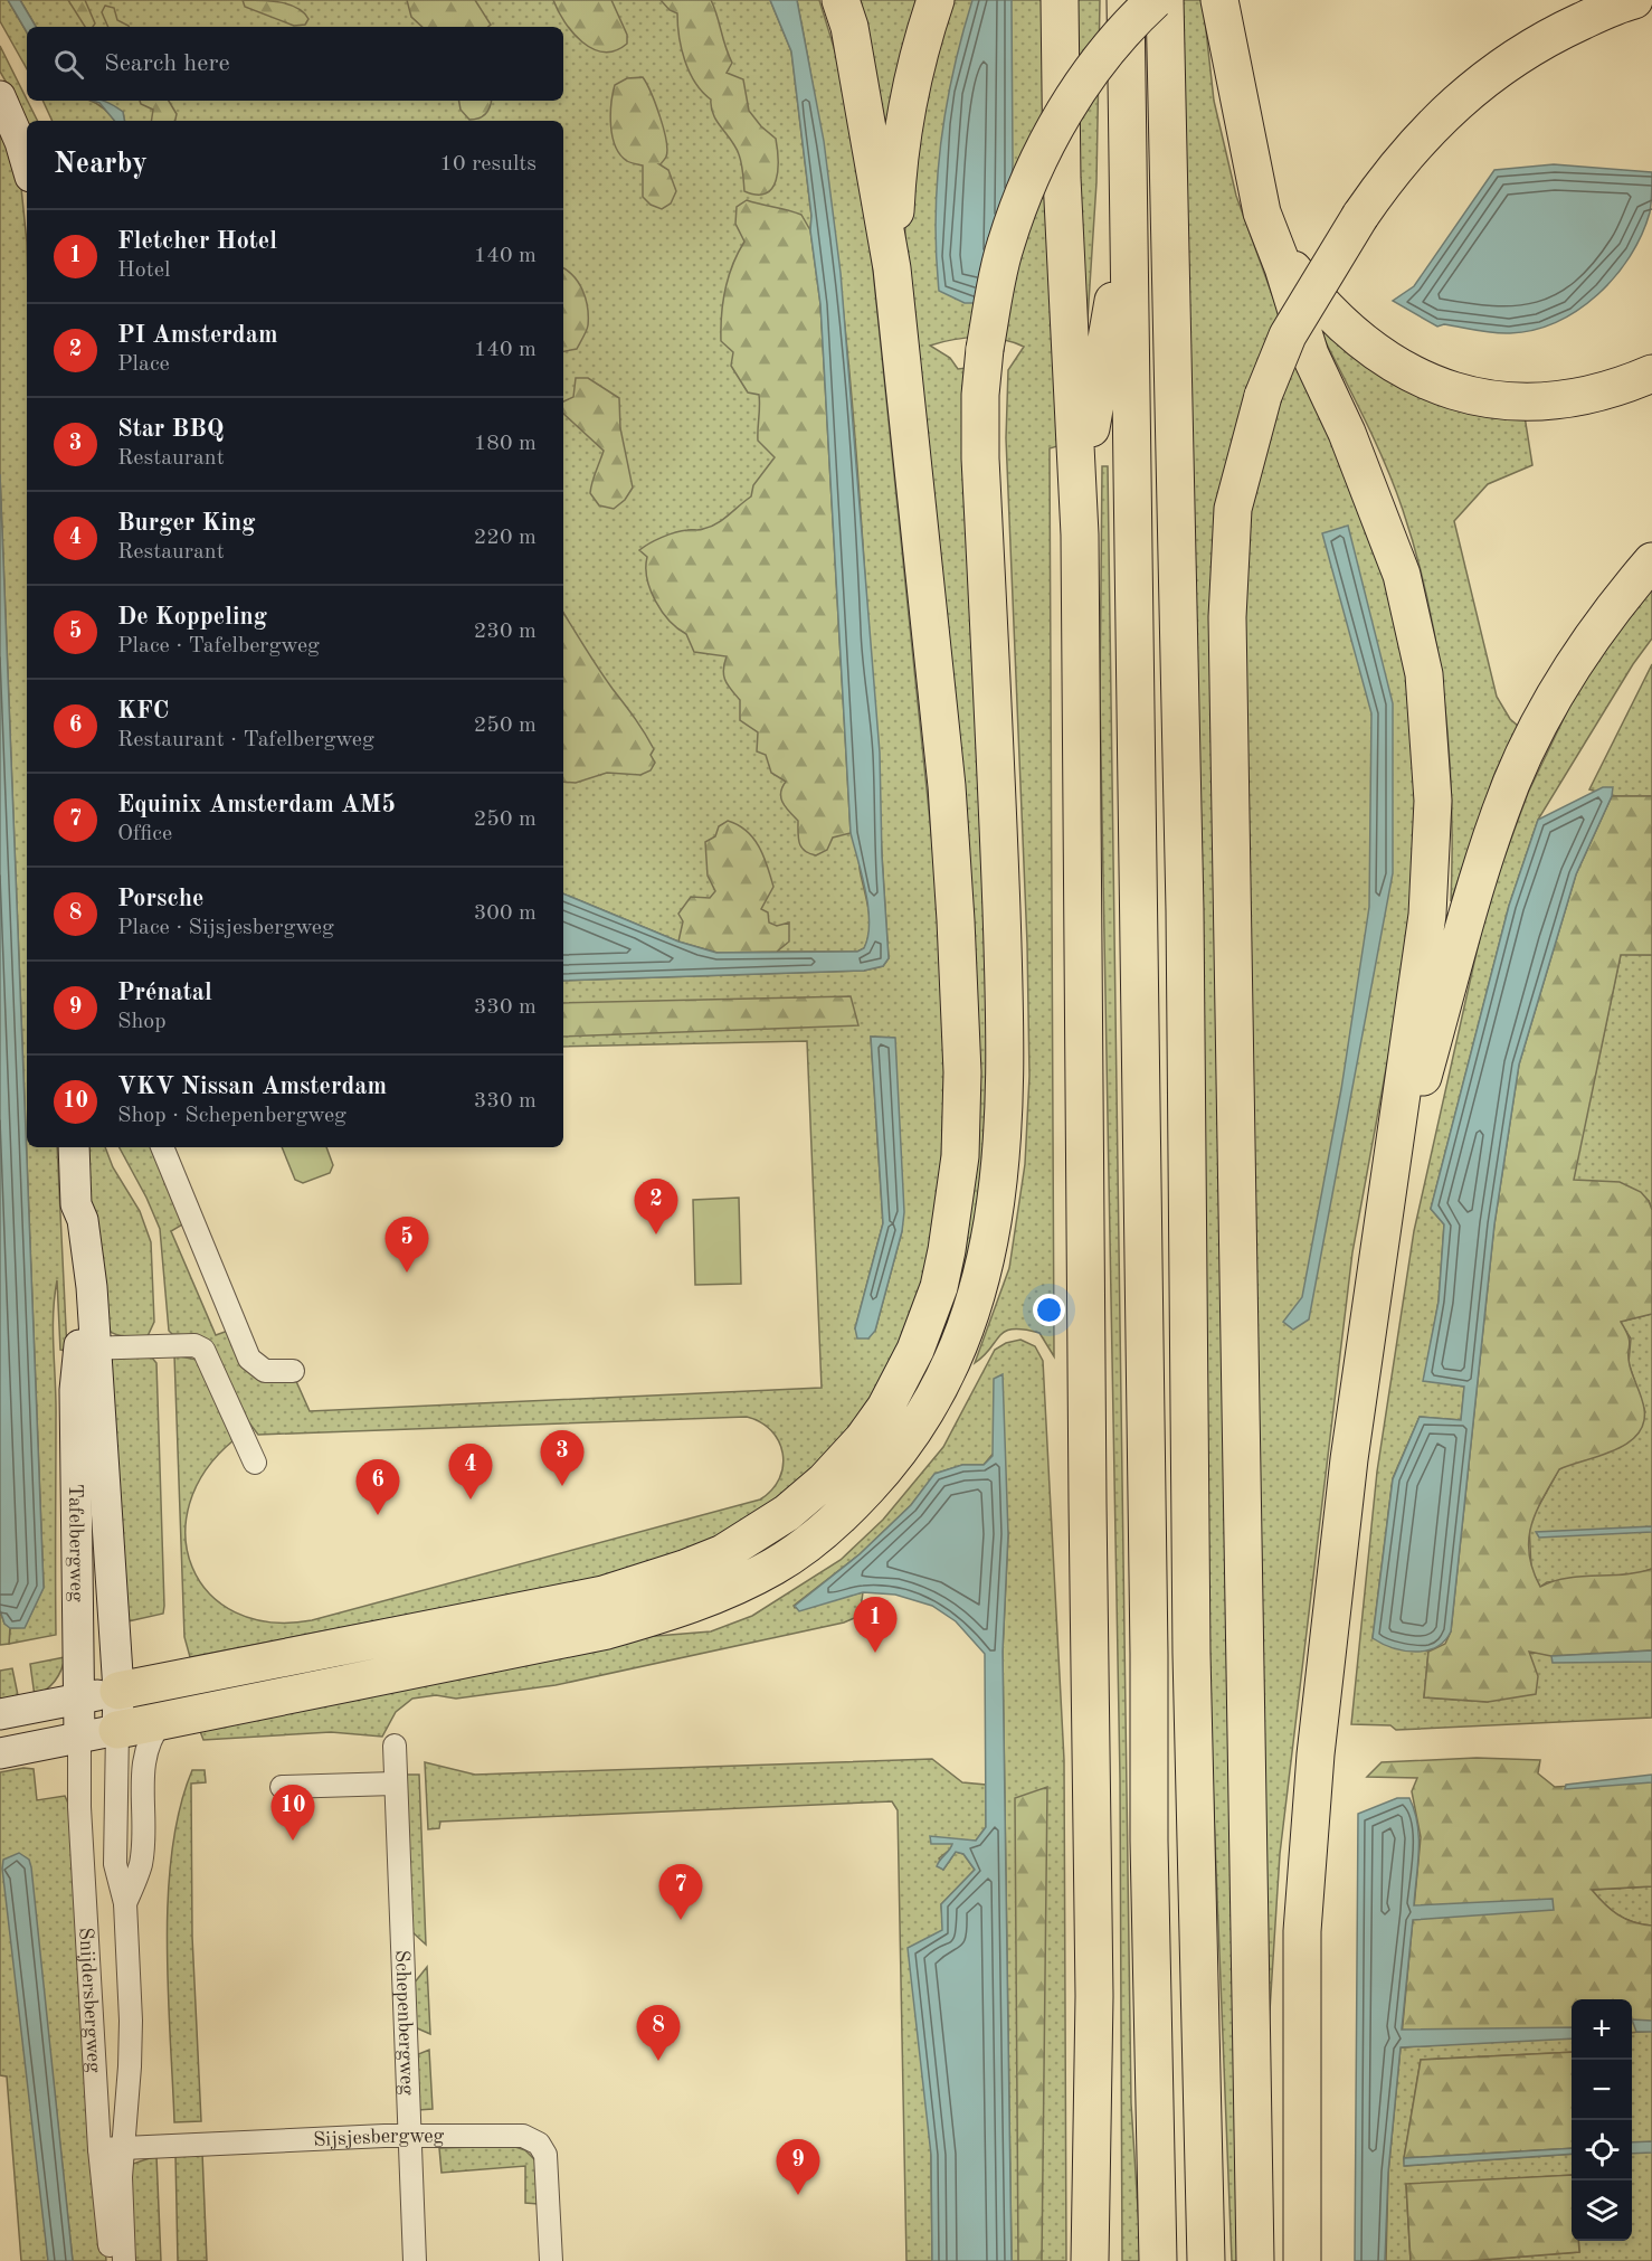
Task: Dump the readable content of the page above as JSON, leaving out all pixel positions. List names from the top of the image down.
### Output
{
  "streets": {
    "street": [
      "Tafelbergweg",
      "Snijdersbergweg",
      "Schepenbergweg",
      "Sijsjesbergweg"
    ]
  },
  "crossings": [
    ["Tafelbergweg", "Snijdersbergweg"],
    ["Snijdersbergweg", "Sijsjesbergweg"],
    ["Schepenbergweg", "Sijsjesbergweg"]
  ],
  "page": {
    "search": "Search here",
    "heading": ["Nearby", "10 results"],
    "list": [
      {
        "mark": "1",
        "name": "Fletcher Hotel",
        "note": "Hotel",
        "value": "140 m"
      },
      {
        "mark": "2",
        "name": "PI Amsterdam",
        "note": "Place",
        "value": "140 m"
      },
      {
        "mark": "3",
        "name": "Star BBQ",
        "note": "Restaurant",
        "value": "180 m"
      },
      {
        "mark": "4",
        "name": "Burger King",
        "note": "Restaurant",
        "value": "220 m"
      },
      {
        "mark": "5",
        "name": "De Koppeling",
        "note": "Place · Tafelbergweg",
        "value": "230 m"
      },
      {
        "mark": "6",
        "name": "KFC",
        "note": "Restaurant · Tafelbergweg",
        "value": "250 m"
      },
      {
        "mark": "7",
        "name": "Equinix Amsterdam AM5",
        "note": "Office",
        "value": "250 m"
      },
      {
        "mark": "8",
        "name": "Porsche",
        "note": "Place · Sijsjesbergweg",
        "value": "300 m"
      },
      {
        "mark": "9",
        "name": "Prénatal",
        "note": "Shop",
        "value": "330 m"
      },
      {
        "mark": "10",
        "name": "VKV Nissan Amsterdam",
        "note": "Shop · Schepenbergweg",
        "value": "330 m"
      }
    ],
    "pins": [
      "2",
      "5",
      "3",
      "4",
      "6",
      "1",
      "10",
      "7",
      "8",
      "9"
    ],
    "map_buttons": ["+", "−"]
  }
}
